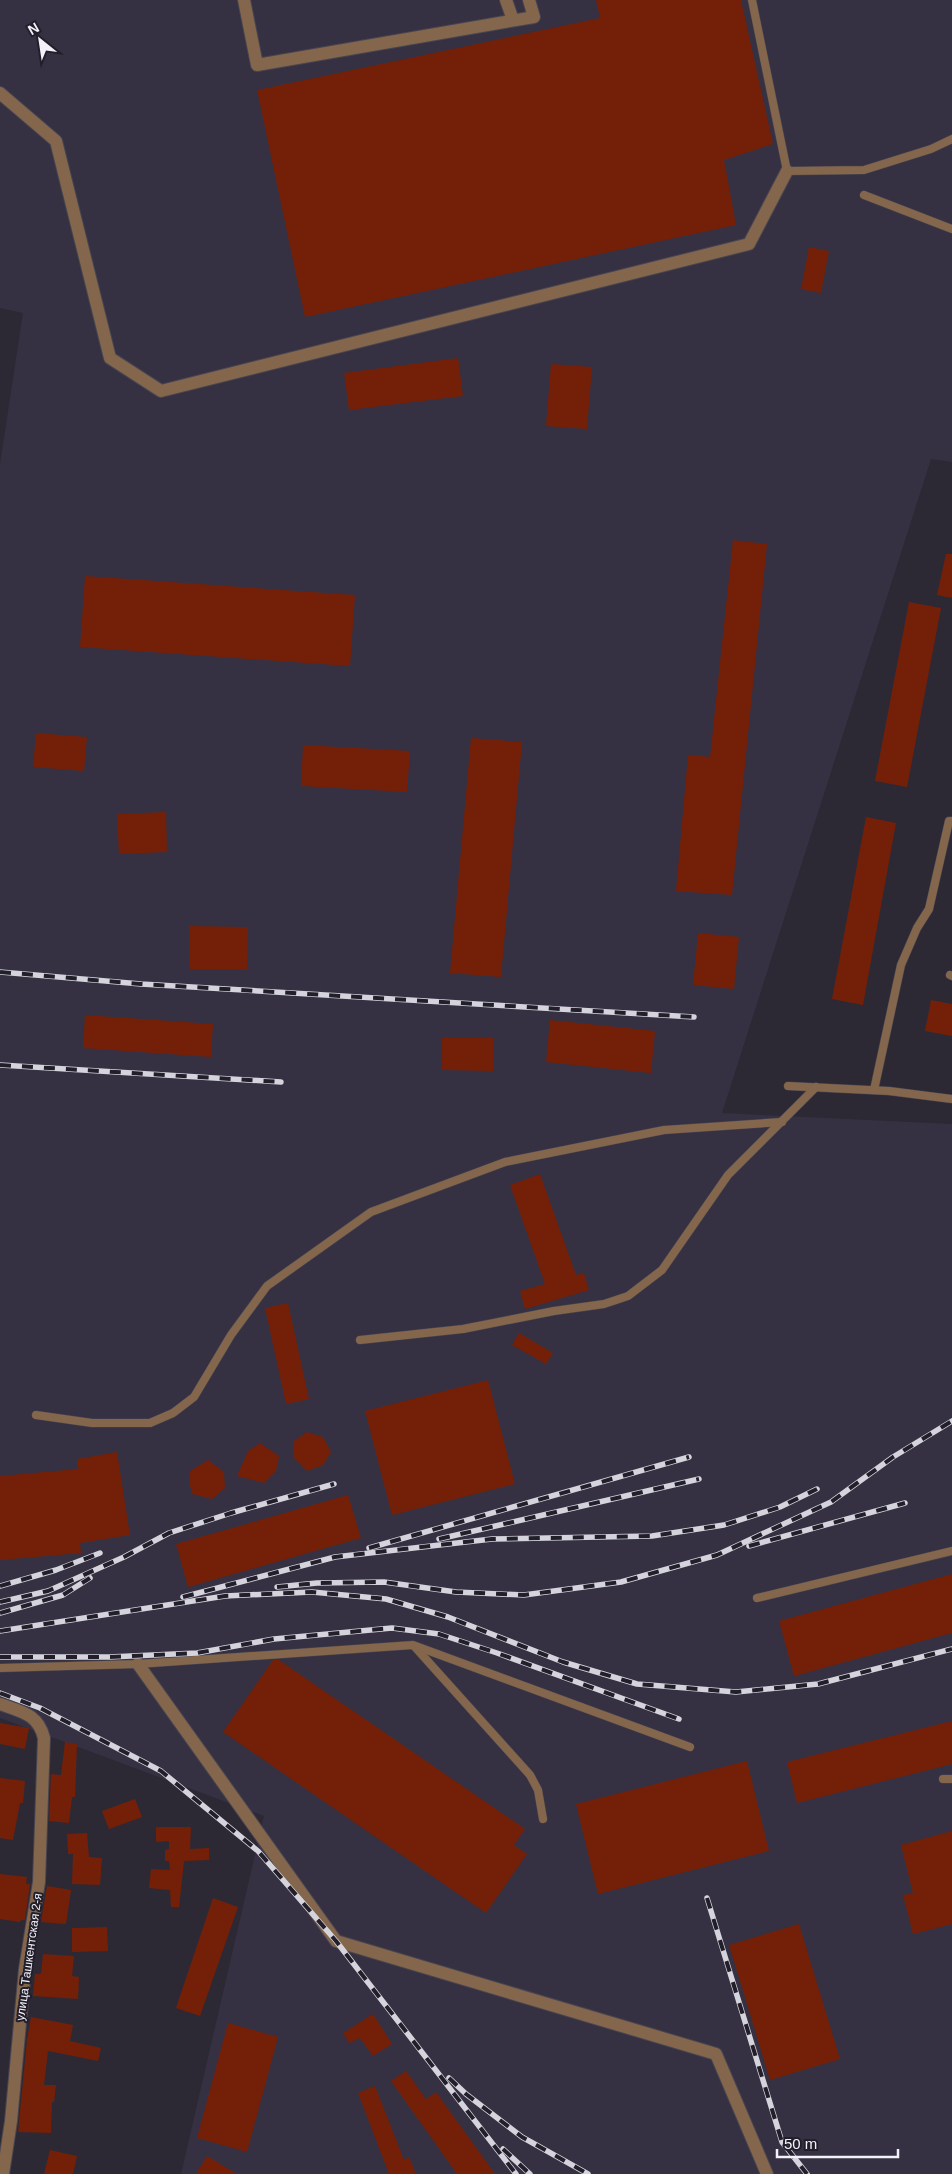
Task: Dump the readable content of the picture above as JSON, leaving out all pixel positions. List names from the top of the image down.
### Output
{
  "streets": {
    "street": ["улица Ташкентская 2-я"]
  },
  "scale_bar": "50 m",
  "north": "top left"
}
